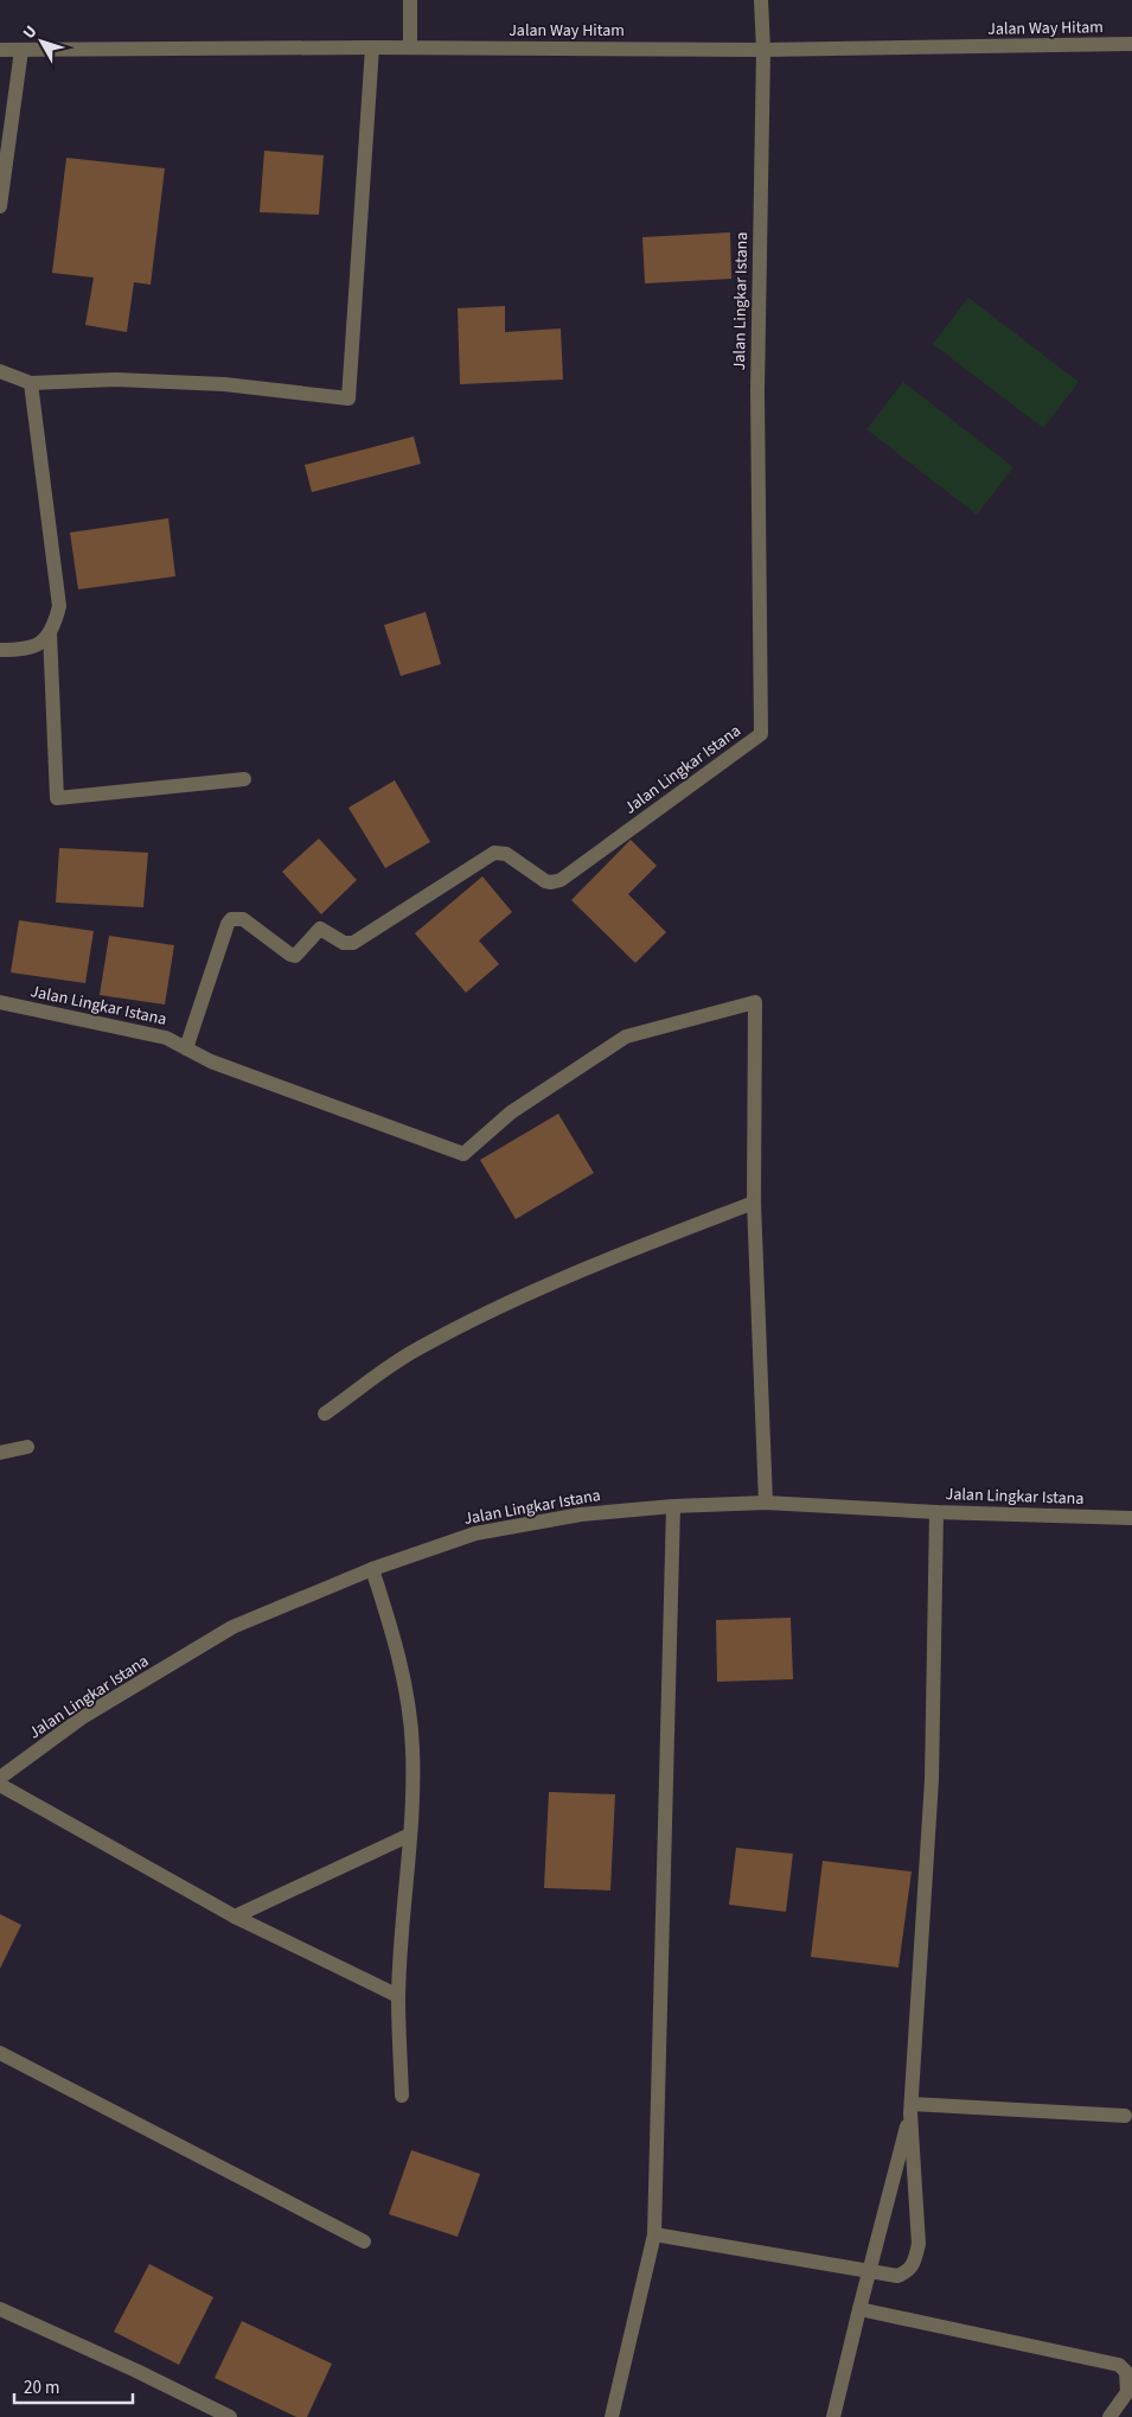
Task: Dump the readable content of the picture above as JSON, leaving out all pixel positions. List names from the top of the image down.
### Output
{
  "streets": {
    "street": ["Jalan Way Hitam", "Jalan Lingkar Istana"]
  },
  "crossings": [
    ["Jalan Way Hitam", "Jalan Lingkar Istana"]
  ],
  "scale_bar": "20 m",
  "north": "top left"
}
